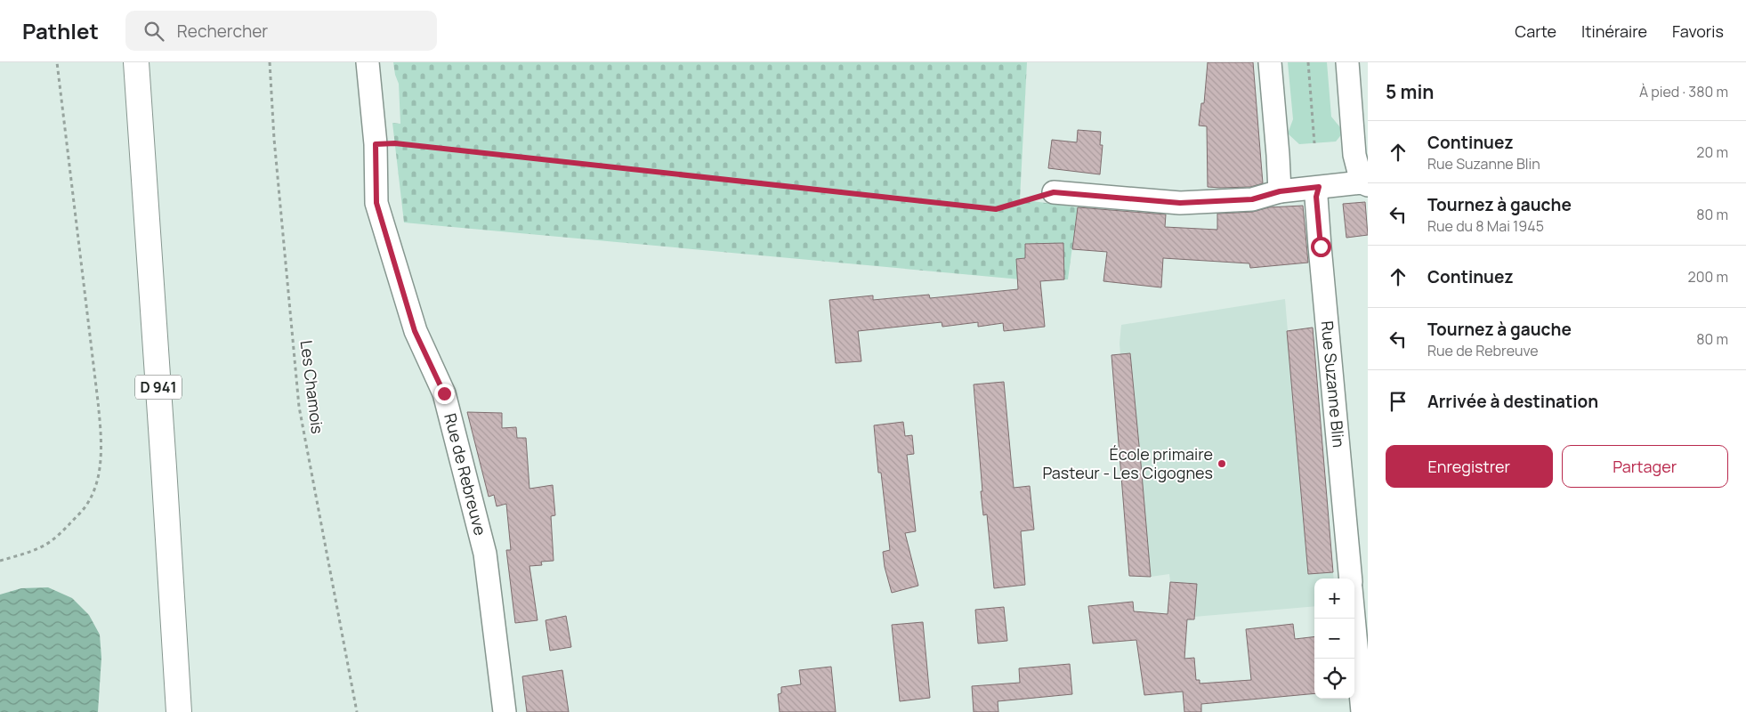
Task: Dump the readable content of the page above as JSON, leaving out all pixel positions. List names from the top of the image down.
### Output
{
  "streets": {
    "main road": ["D 941"],
    "street": ["Rue Suzanne Blin", "Rue de Rebreuve"],
    "path": ["Les Chamois"]
  },
  "places": ["École primaire Pasteur - Les Cigognes"],
  "page": {
    "header": "Pathlet",
    "search": "Rechercher",
    "nav": ["Carte", "Itinéraire", "Favoris"],
    "heading": ["5 min", "À pied · 380 m"],
    "list": [
      ["Continuez", "Rue Suzanne Blin", "20 m"],
      ["Tournez à gauche", "Rue du 8 Mai 1945", "80 m"],
      ["Continuez", "200 m"],
      ["Tournez à gauche", "Rue de Rebreuve", "80 m"],
      "Arrivée à destination"
    ],
    "buttons": ["Enregistrer", "Partager"],
    "map_buttons": ["+", "−"]
  }
}
